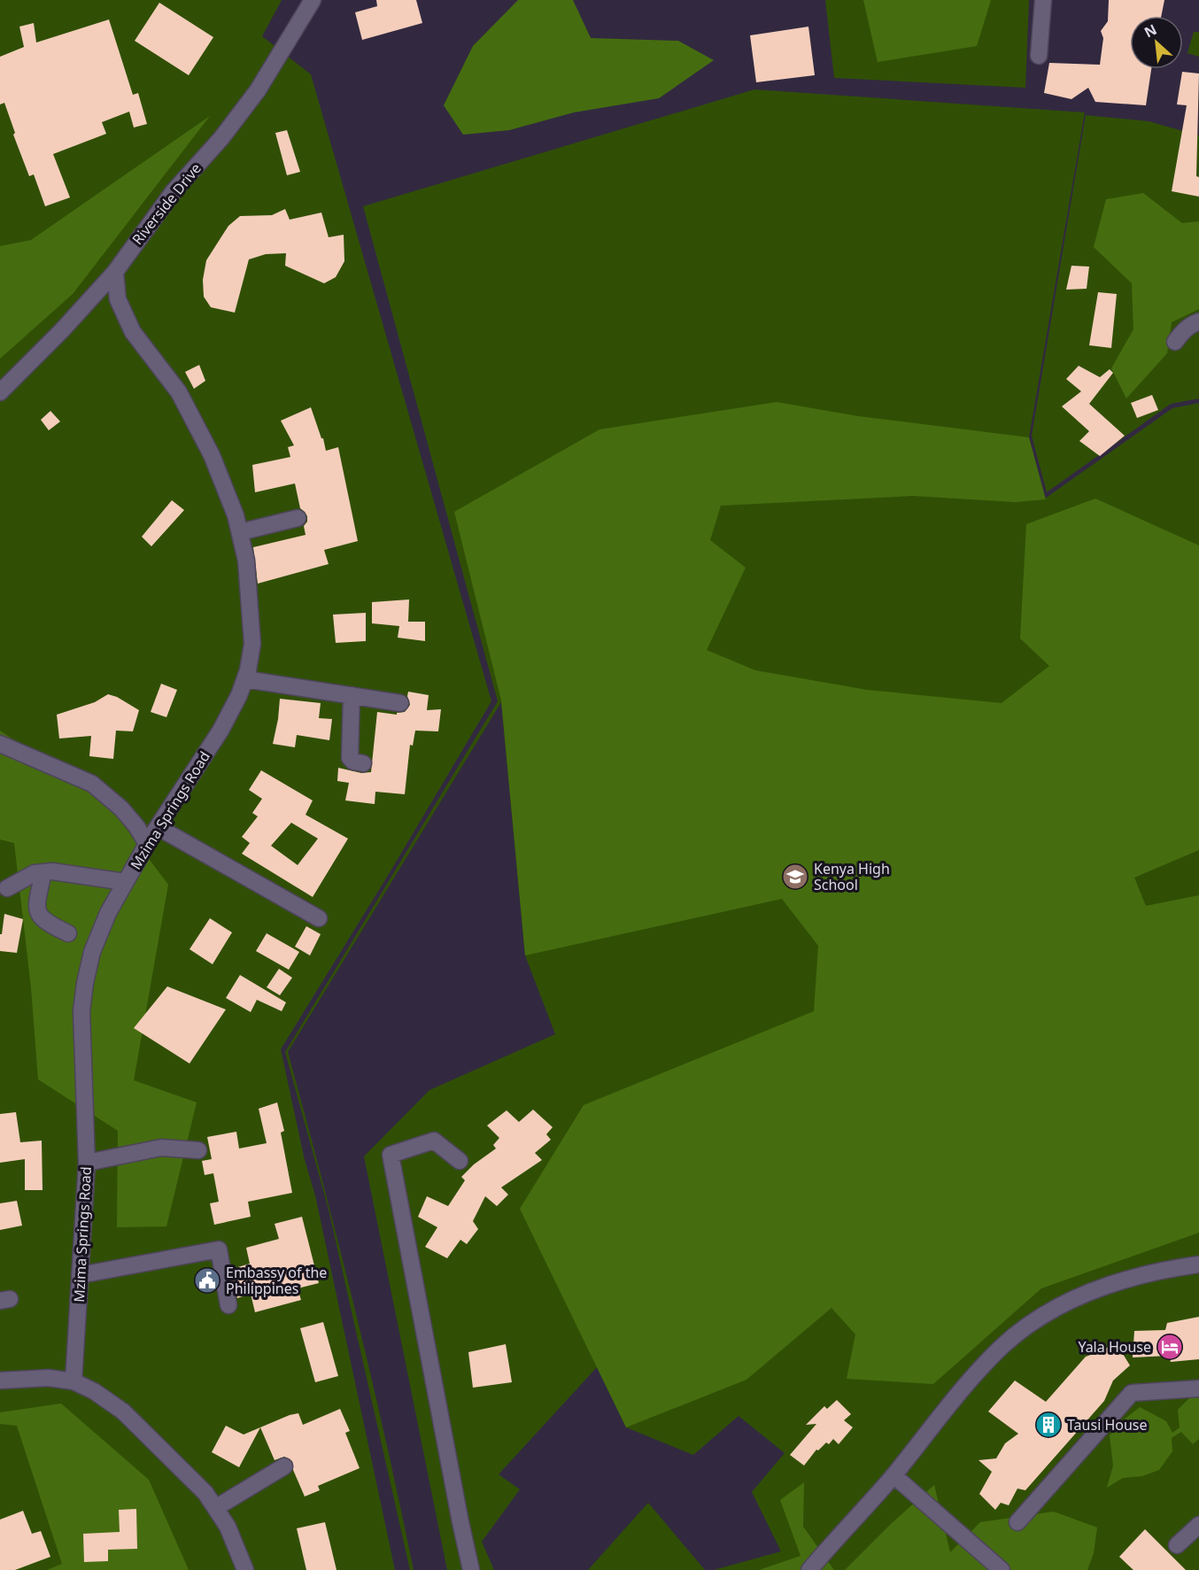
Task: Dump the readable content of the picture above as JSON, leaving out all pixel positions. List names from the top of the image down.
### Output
{
  "streets": {
    "street": ["Riverside Drive", "Mzima Springs Road"]
  },
  "crossings": [
    ["Riverside Drive", "Mzima Springs Road"]
  ],
  "places": {
    "school or university": ["Kenya High School"],
    "public building": ["Embassy of the Philippines"],
    "hotel": ["Yala House"],
    "building": ["Tausi House"]
  },
  "north": "top left"
}
